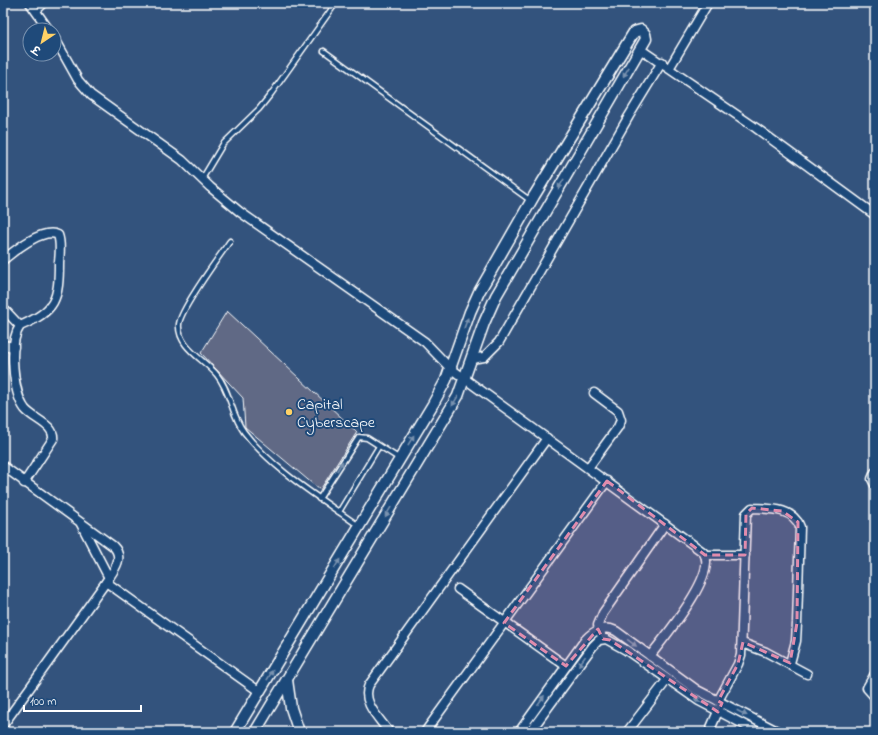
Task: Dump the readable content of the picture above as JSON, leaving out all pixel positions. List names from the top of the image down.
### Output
{
  "places": ["Capital Cyberscape"],
  "scale_bar": "100 m",
  "north": "bottom left"
}
